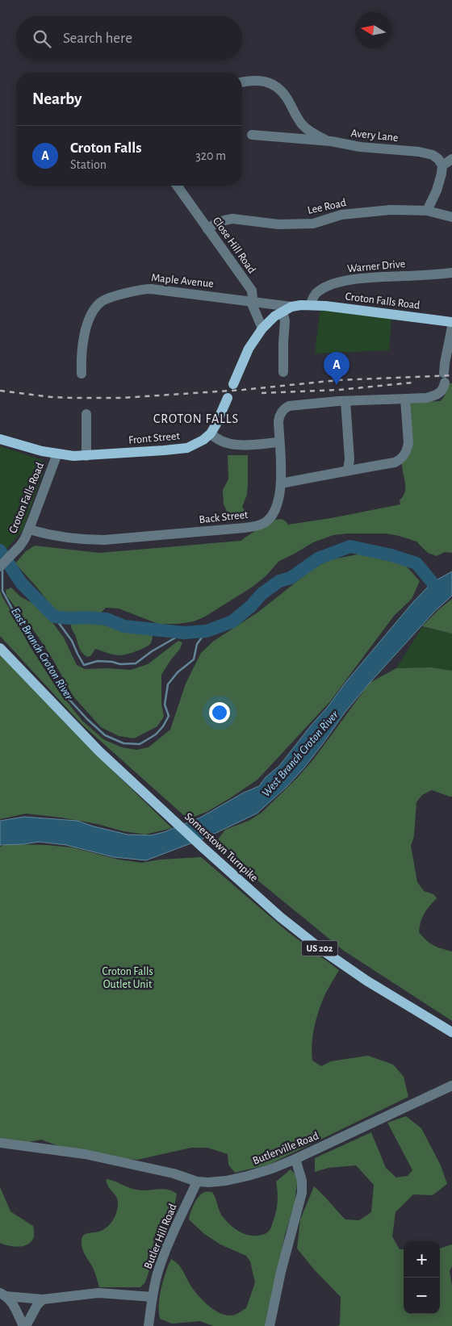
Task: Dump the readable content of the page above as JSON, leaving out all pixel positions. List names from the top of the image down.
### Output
{
  "streets": {
    "main road": [
      "Croton Falls Road",
      "Front Street",
      "Somerstown Turnpike",
      "US 202"
    ],
    "street": [
      "Avery Lane",
      "Lee Road",
      "Close Hill Road",
      "Warner Drive",
      "Maple Avenue",
      "Back Street",
      "Butlerville Road",
      "Butler Hill Road"
    ]
  },
  "crossings": [
    ["Lee Road", "Close Hill Road"],
    ["Close Hill Road", "Maple Avenue"],
    ["Warner Drive", "Croton Falls Road"],
    ["Croton Falls Road", "Front Street"],
    ["Croton Falls Road", "Back Street"],
    ["Butlerville Road", "Butler Hill Road"]
  ],
  "districts": ["CROTON FALLS"],
  "water": ["East Branch Croton River", "West Branch Croton River"],
  "parks": ["Croton Falls Outlet Unit"],
  "north": "left",
  "page": {
    "search": "Search here",
    "heading": "Nearby",
    "list": [
      {
        "mark": "A",
        "name": "Croton Falls",
        "note": "Station",
        "value": "320 m"
      }
    ],
    "pins": "A",
    "map_buttons": ["+", "−"]
  }
}
